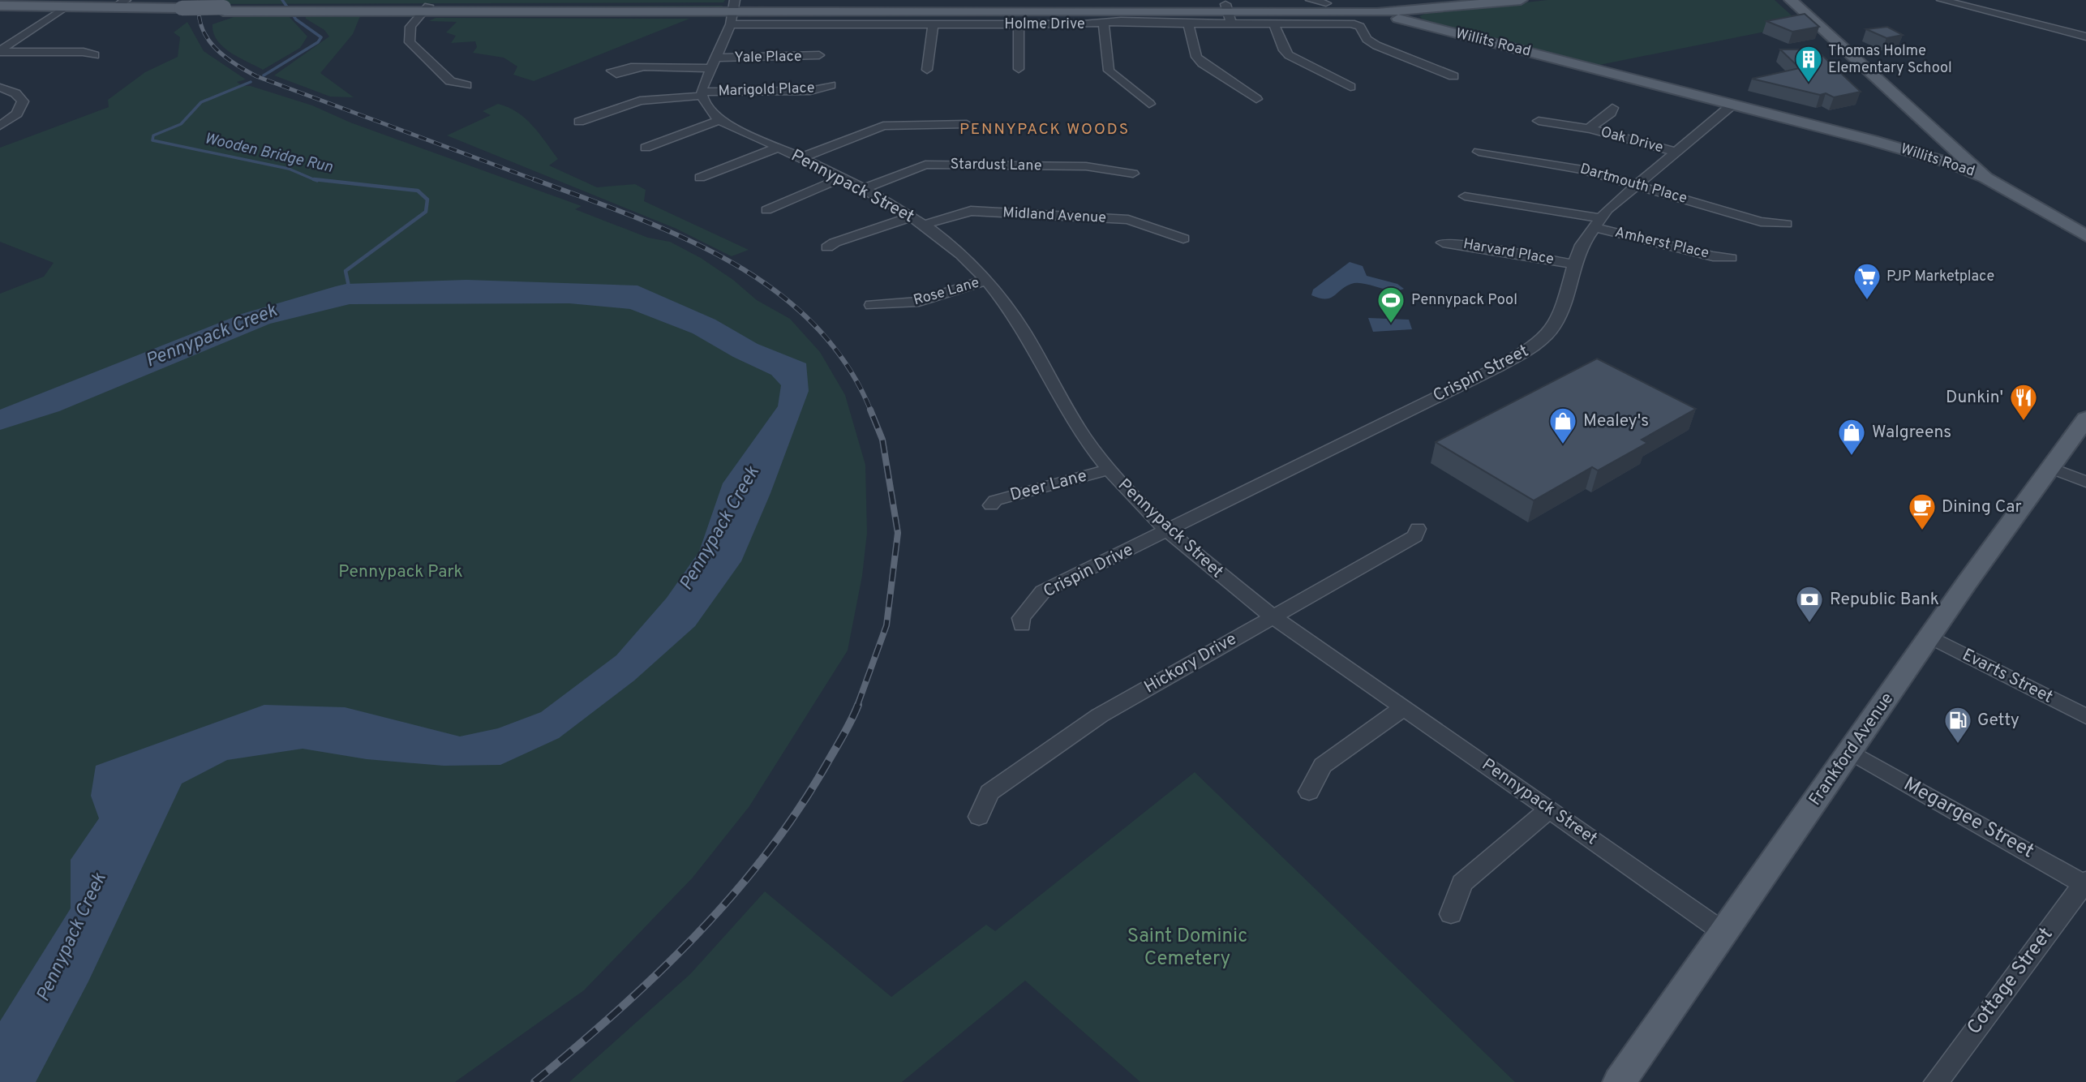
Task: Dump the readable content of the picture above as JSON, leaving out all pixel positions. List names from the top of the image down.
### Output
{
  "streets": {
    "main road": ["Willits Road", "Frankford Avenue"],
    "street": [
      "Holme Drive",
      "Yale Place",
      "Marigold Place",
      "Oak Drive",
      "Stardust Lane",
      "Dartmouth Place",
      "Pennypack Street",
      "Midland Avenue",
      "Amherst Place",
      "Harvard Place",
      "Rose Lane",
      "Crispin Street",
      "Deer Lane",
      "Crispin Drive",
      "Hickory Drive",
      "Evarts Street",
      "Megargee Street",
      "Cottage Street"
    ]
  },
  "crossings": [
    ["Holme Drive", "Willits Road"],
    ["Willits Road", "Crispin Street"],
    ["Marigold Place", "Pennypack Street"],
    ["Oak Drive", "Crispin Street"],
    ["Stardust Lane", "Pennypack Street"],
    ["Dartmouth Place", "Crispin Street"],
    ["Pennypack Street", "Midland Avenue"],
    ["Pennypack Street", "Rose Lane"],
    ["Pennypack Street", "Crispin Street"],
    ["Pennypack Street", "Deer Lane"],
    ["Pennypack Street", "Crispin Drive"],
    ["Pennypack Street", "Hickory Drive"],
    ["Pennypack Street", "Frankford Avenue"],
    ["Amherst Place", "Crispin Street"],
    ["Harvard Place", "Crispin Street"],
    ["Crispin Street", "Crispin Drive"],
    ["Evarts Street", "Frankford Avenue"],
    ["Frankford Avenue", "Megargee Street"],
    ["Megargee Street", "Cottage Street"]
  ],
  "districts": ["PENNYPACK WOODS"],
  "water": ["Wooden Bridge Run", "Pennypack Creek"],
  "parks": ["Pennypack Park", "Saint Dominic Cemetery"],
  "places": {
    "building": ["Thomas Holme Elementary School"],
    "supermarket": ["PJP Marketplace"],
    "sports": ["Pennypack Pool"],
    "restaurant": ["Dunkin'"],
    "shop": ["Mealey's", "Walgreens"],
    "cafe": ["Dining Car"],
    "bank": ["Republic Bank"],
    "fuel station": ["Getty"]
  }
}
